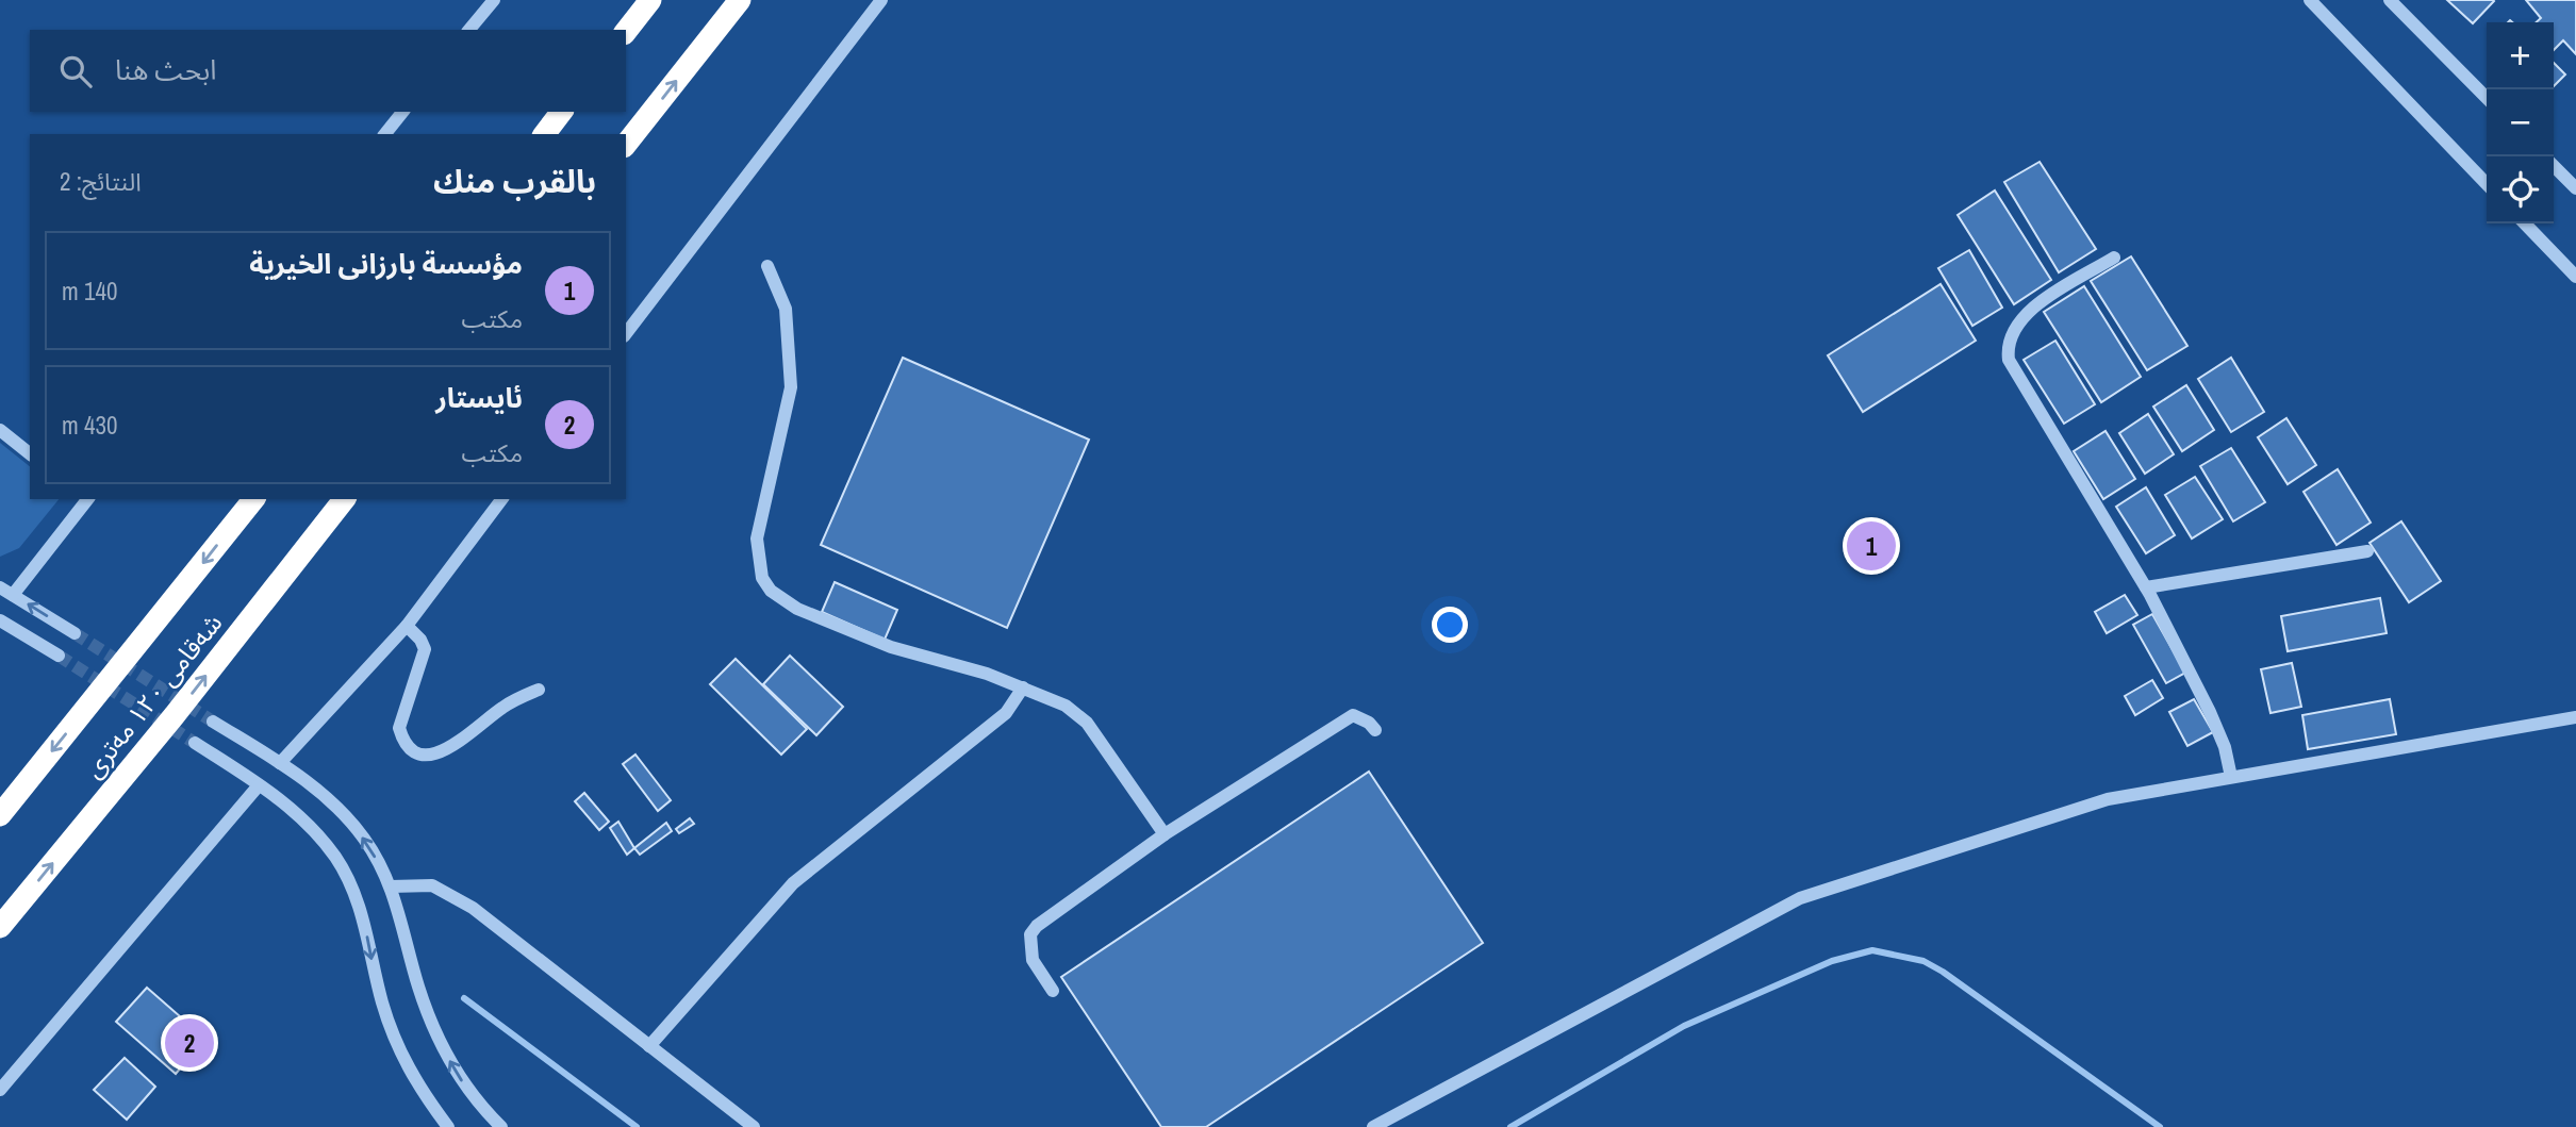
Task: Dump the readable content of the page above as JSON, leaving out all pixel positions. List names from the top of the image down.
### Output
{
  "streets": {
    "highway": ["شەقامی ١٢٠ مەتری"]
  },
  "page": {
    "map_buttons": ["+", "−"],
    "search": "ابحث هنا",
    "heading": ["بالقرب منك", "النتائج: 2"],
    "list": [
      {
        "mark": "1",
        "name": "مؤسسة بارزانی الخیریة",
        "note": "مكتب",
        "value": "140 m"
      },
      {
        "mark": "2",
        "name": "ئایستار",
        "note": "مكتب",
        "value": "430 m"
      }
    ],
    "pins": ["1", "2"]
  }
}
